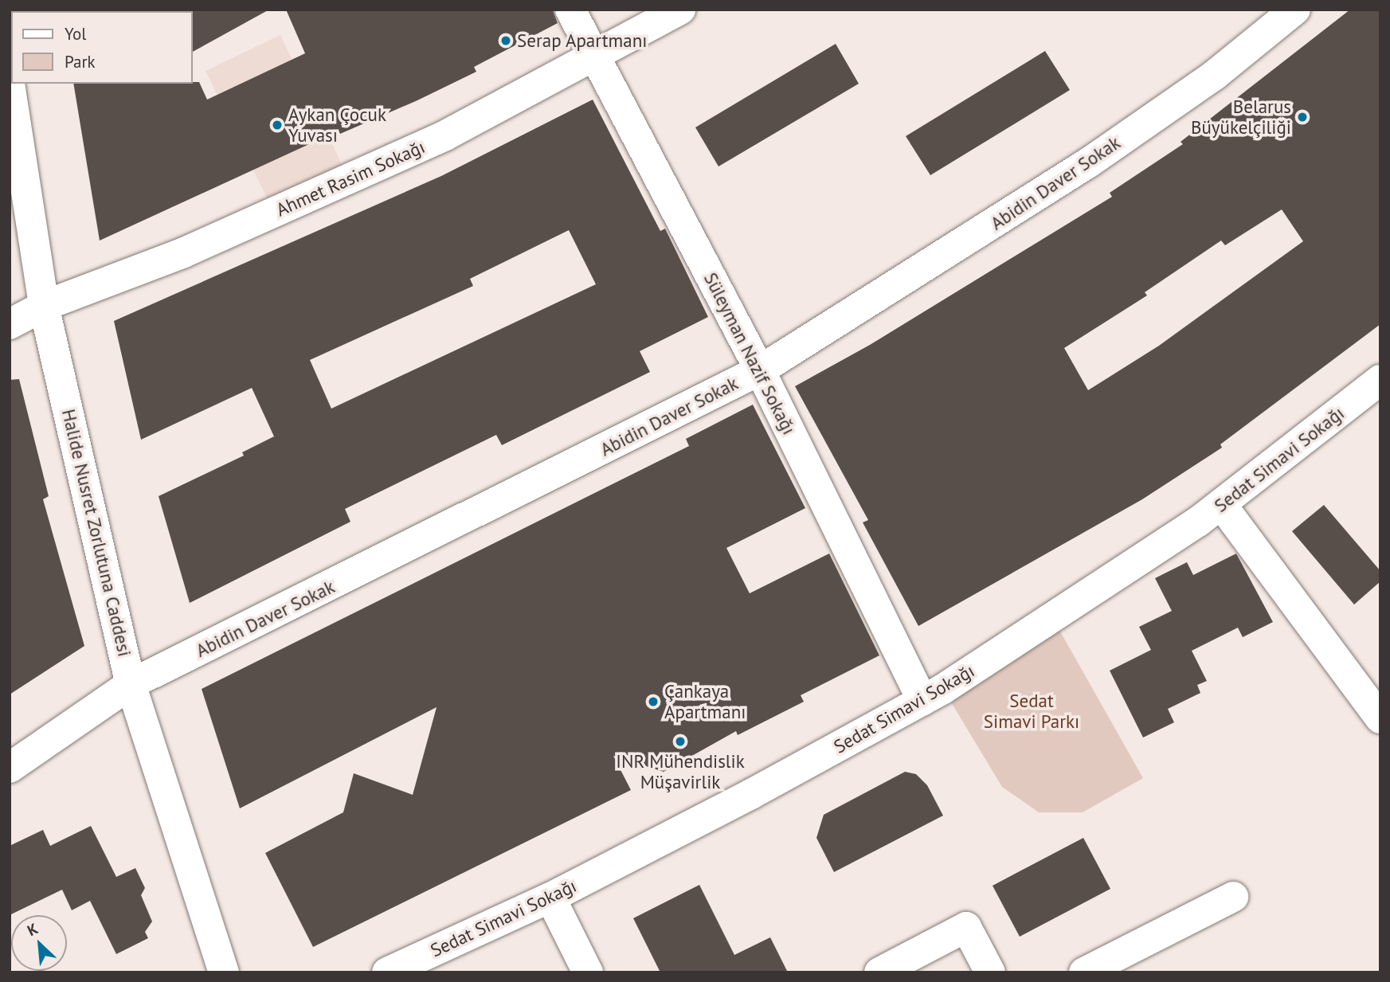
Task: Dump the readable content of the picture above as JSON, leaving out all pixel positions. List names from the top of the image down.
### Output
{
  "streets": {
    "street": [
      "Ahmet Rasim Sokağı",
      "Abidin Daver Sokak",
      "Süleyman Nazif Sokağı",
      "Sedat Simavi Sokağı",
      "Halide Nusret Zorlutuna Caddesi"
    ]
  },
  "crossings": [
    ["Ahmet Rasim Sokağı", "Süleyman Nazif Sokağı"],
    ["Ahmet Rasim Sokağı", "Halide Nusret Zorlutuna Caddesi"],
    ["Abidin Daver Sokak", "Süleyman Nazif Sokağı"],
    ["Abidin Daver Sokak", "Halide Nusret Zorlutuna Caddesi"],
    ["Süleyman Nazif Sokağı", "Sedat Simavi Sokağı"]
  ],
  "parks": ["Sedat Simavi Parkı"],
  "places": [
    "Serap Apartmanı",
    "Belarus Büyükelçiliği",
    "Aykan Çocuk Yuvası",
    "Çankaya Apartmanı",
    "INR Mühendislik Müşavirlik"
  ],
  "legend": ["Yol", "Park"],
  "north": "top left"
}
